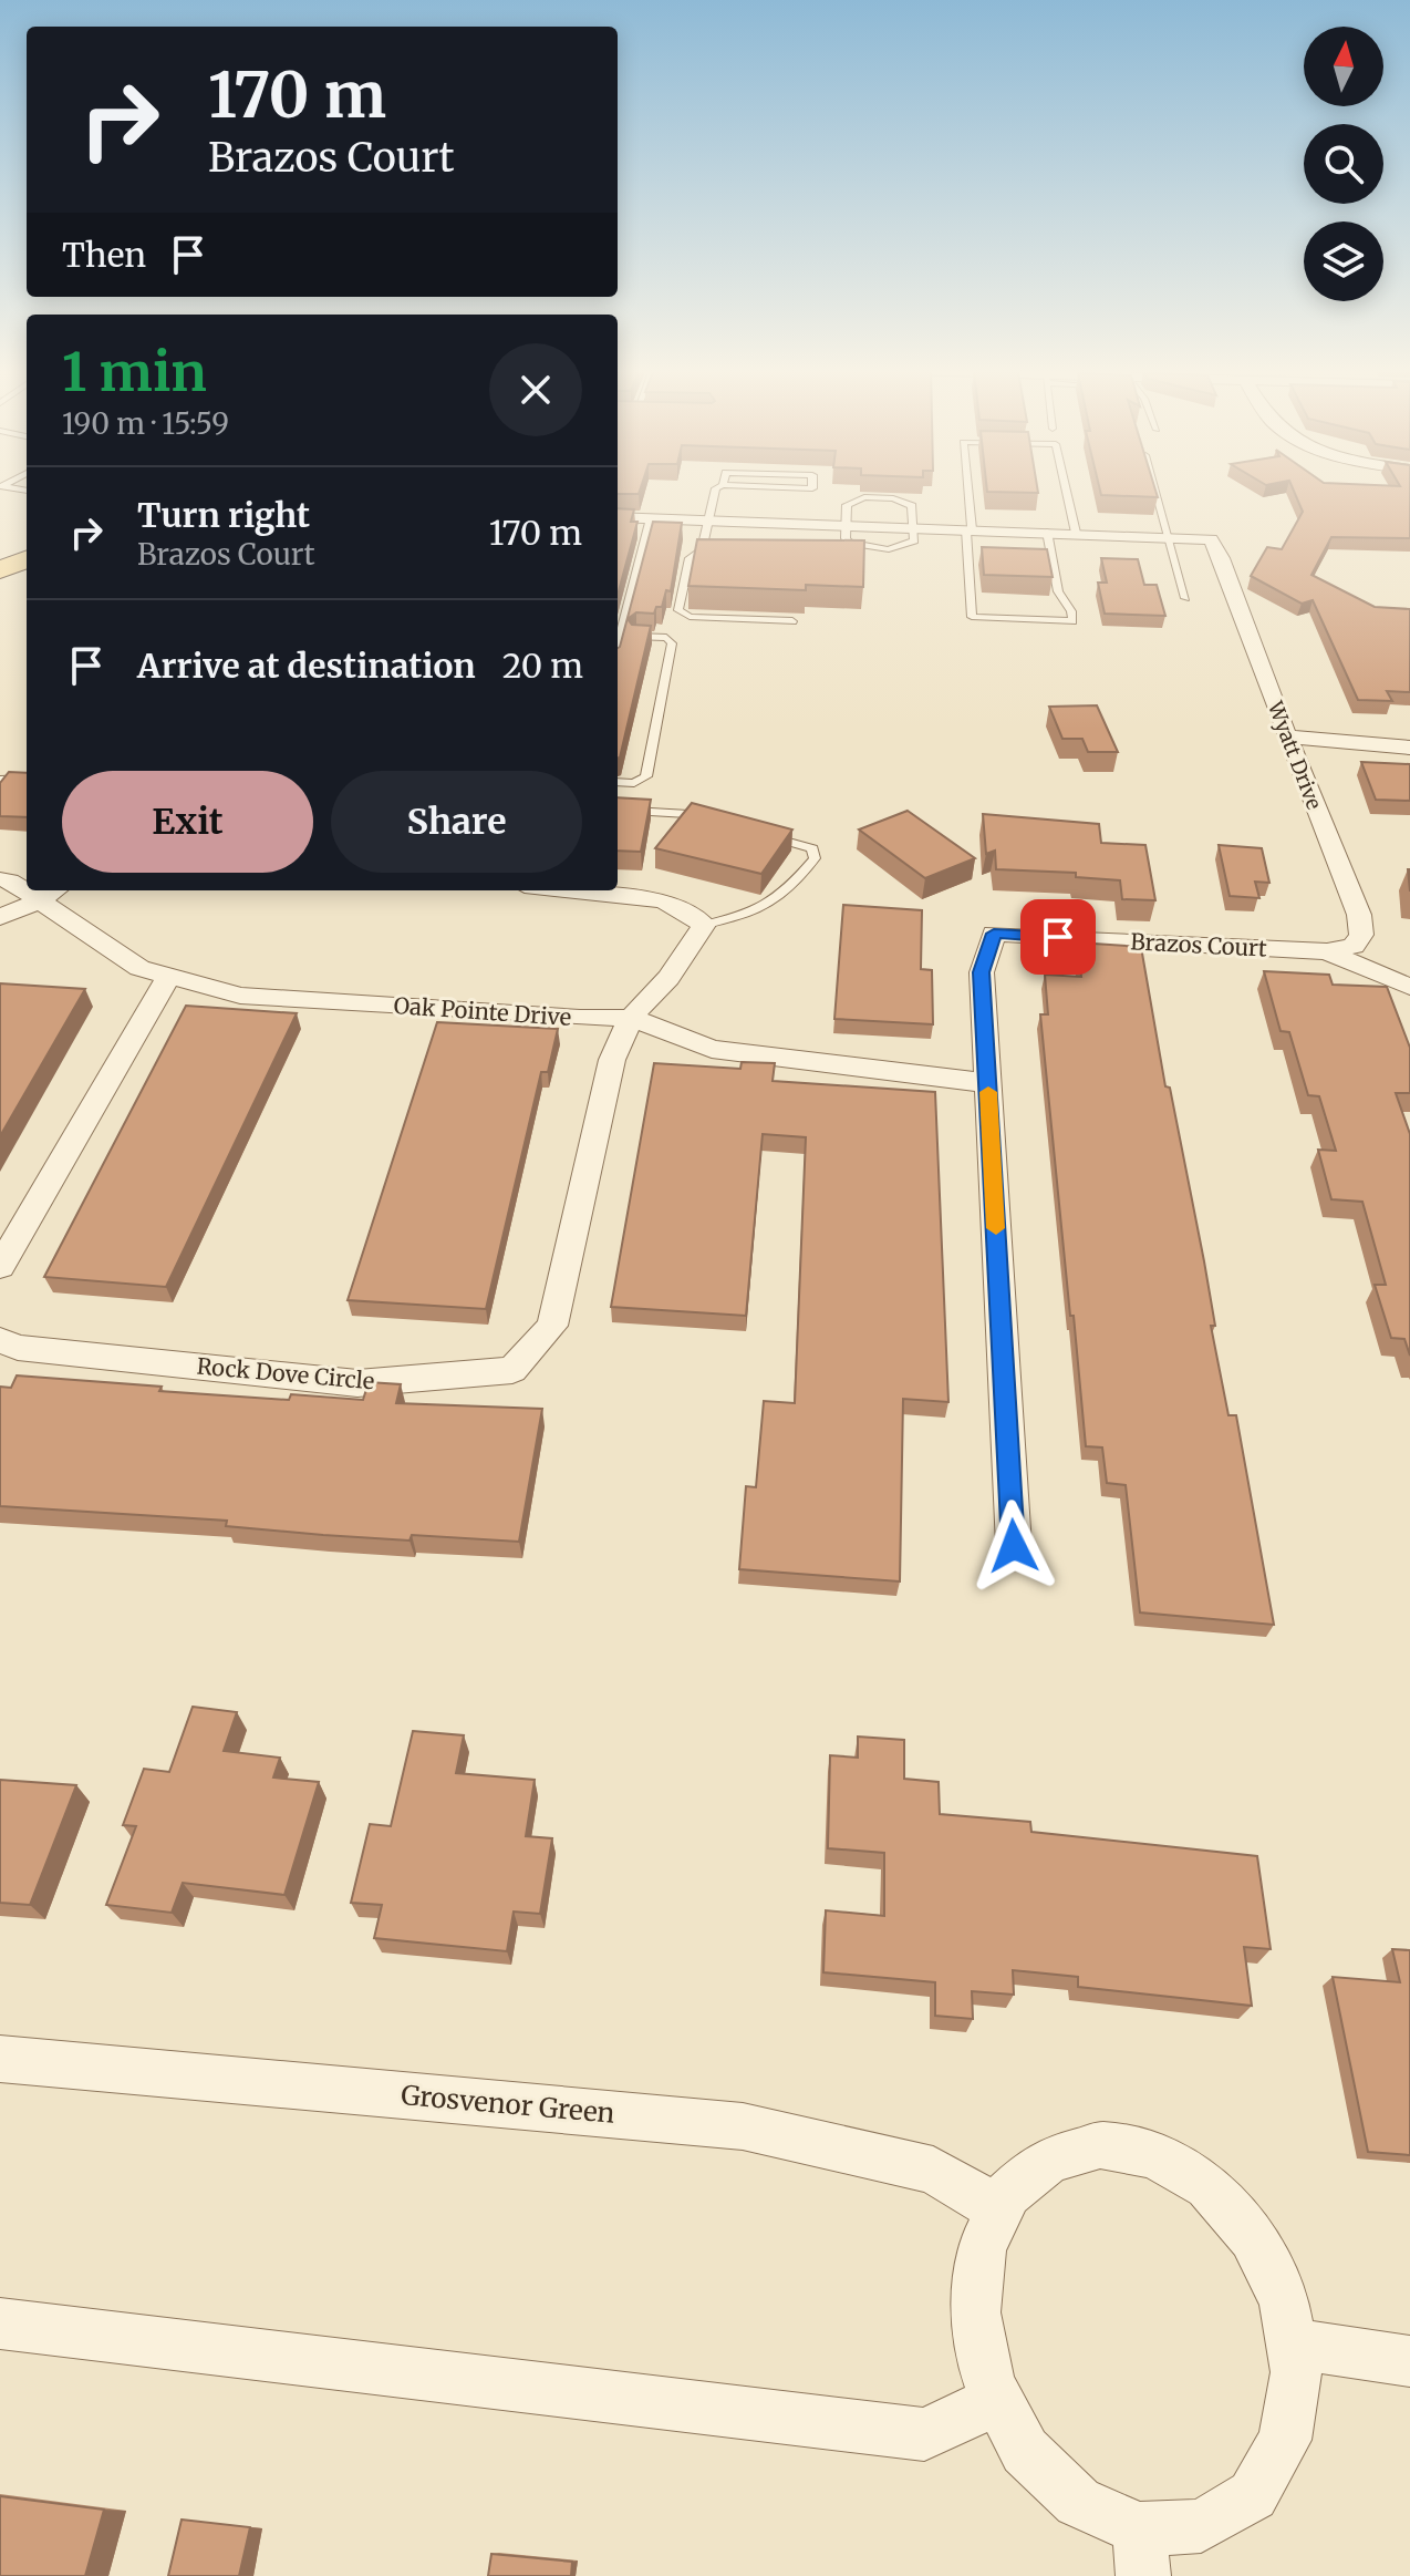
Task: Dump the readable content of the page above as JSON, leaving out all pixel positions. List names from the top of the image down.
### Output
{
  "streets": {
    "street": [
      "Wyatt Drive",
      "Brazos Court",
      "Oak Pointe Drive",
      "Rock Dove Circle",
      "Grosvenor Green"
    ]
  },
  "crossings": [
    ["Wyatt Drive", "Brazos Court"],
    ["Brazos Court", "Oak Pointe Drive"],
    ["Oak Pointe Drive", "Rock Dove Circle"]
  ],
  "north": "top",
  "page": {
    "turn": ["170 m", "Brazos Court"],
    "then": "Then",
    "heading": ["1 min", "190 m · 15:59"],
    "list": [
      {
        "name": "Turn right",
        "note": "Brazos Court",
        "value": "170 m"
      },
      {
        "name": "Arrive at destination",
        "value": "20 m"
      }
    ],
    "buttons": ["Exit", "Share"]
  }
}
